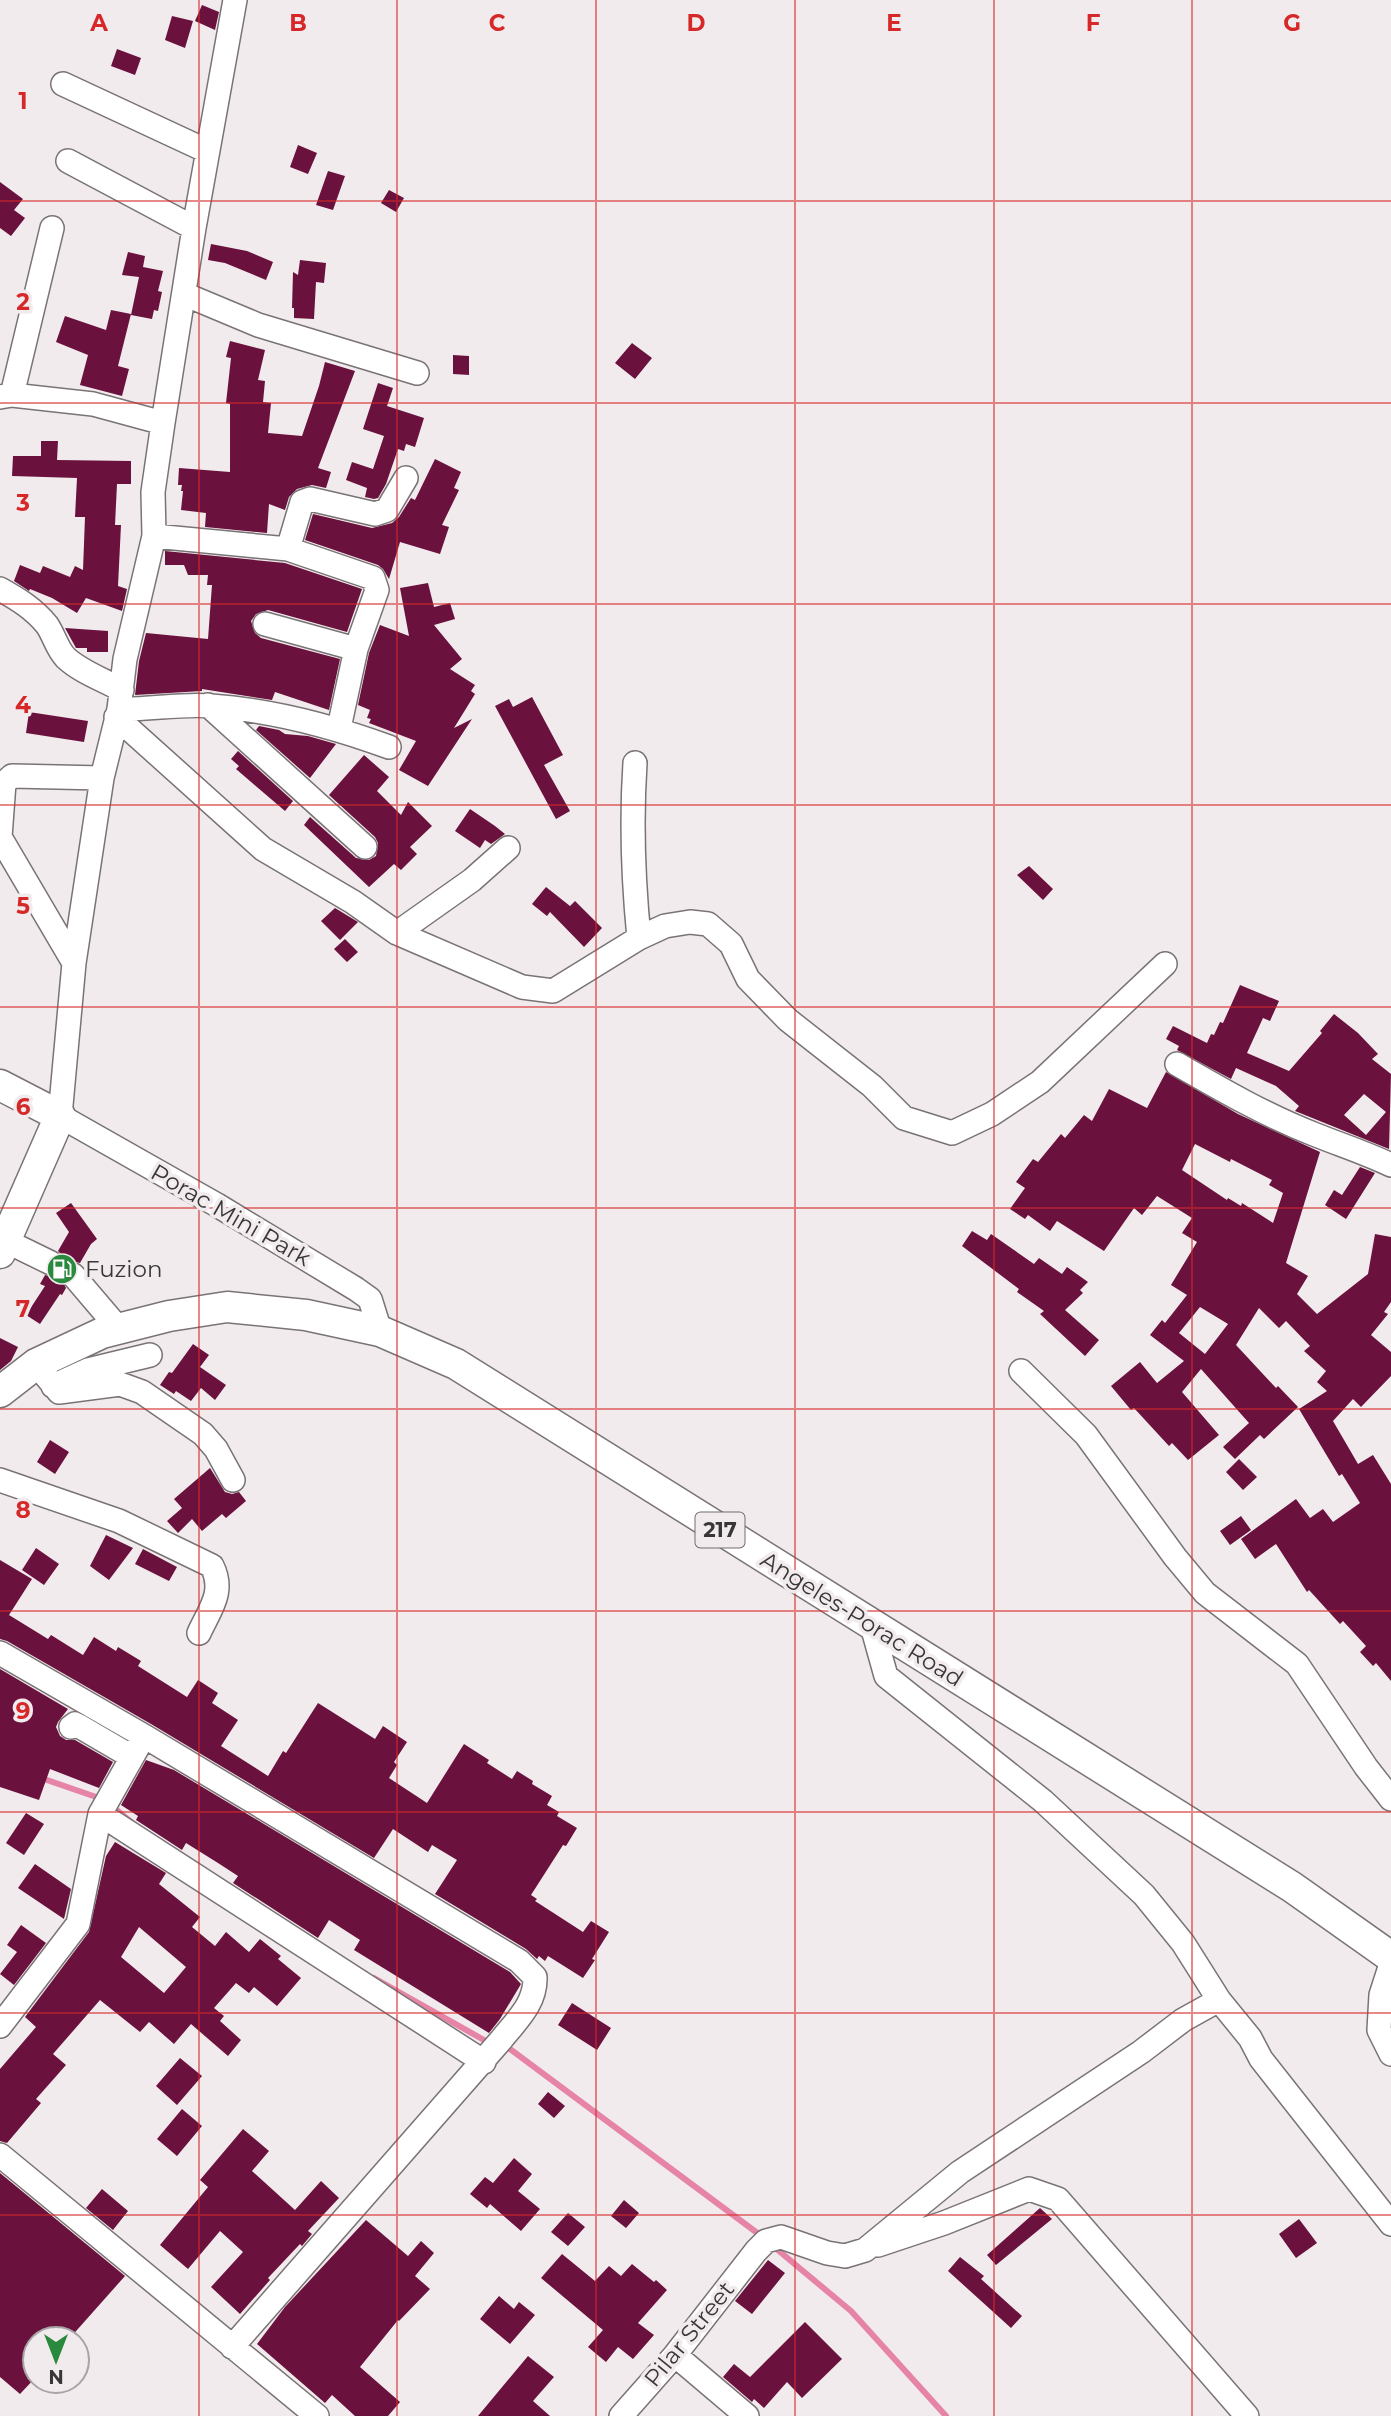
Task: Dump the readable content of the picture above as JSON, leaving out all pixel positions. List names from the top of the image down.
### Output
{
  "streets": {
    "main road": ["217", "Angeles-Porac Road"],
    "street": ["Porac Mini Park", "Pilar Street"]
  },
  "crossings": [
    ["Porac Mini Park", "Angeles-Porac Road"]
  ],
  "places": {
    "fuel station": ["Fuzion"]
  },
  "north": "bottom",
  "grid": {
    "columns": [
      "A",
      "B",
      "C",
      "D",
      "E",
      "F",
      "G"
    ],
    "rows": [
      "1",
      "2",
      "3",
      "4",
      "5",
      "6",
      "7",
      "8",
      "9"
    ]
  }
}
